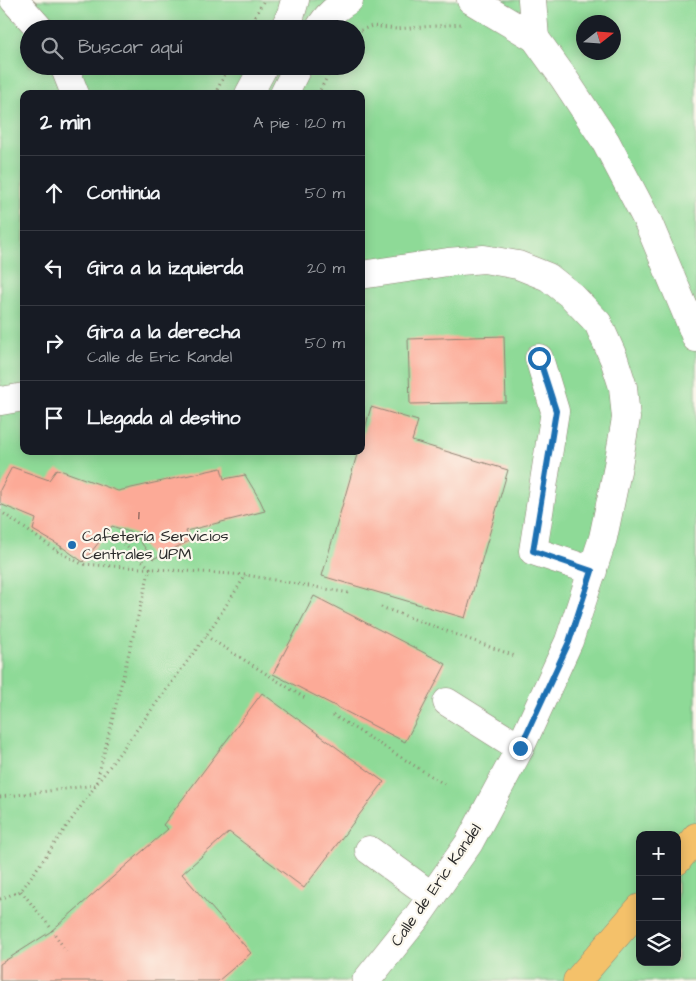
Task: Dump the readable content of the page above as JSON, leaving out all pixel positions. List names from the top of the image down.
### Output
{
  "streets": {
    "street": ["Calle de Eric Kandel"]
  },
  "places": ["Cafetería Servicios Centrales UPM"],
  "house_numbers": ["1"],
  "north": "right",
  "page": {
    "search": "Buscar aquí",
    "heading": ["2 min", "A pie · 120 m"],
    "list": [
      ["Continúa", "50 m"],
      ["Gira a la izquierda", "20 m"],
      ["Gira a la derecha", "Calle de Eric Kandel", "50 m"],
      "Llegada al destino"
    ],
    "map_buttons": ["+", "−"]
  }
}
